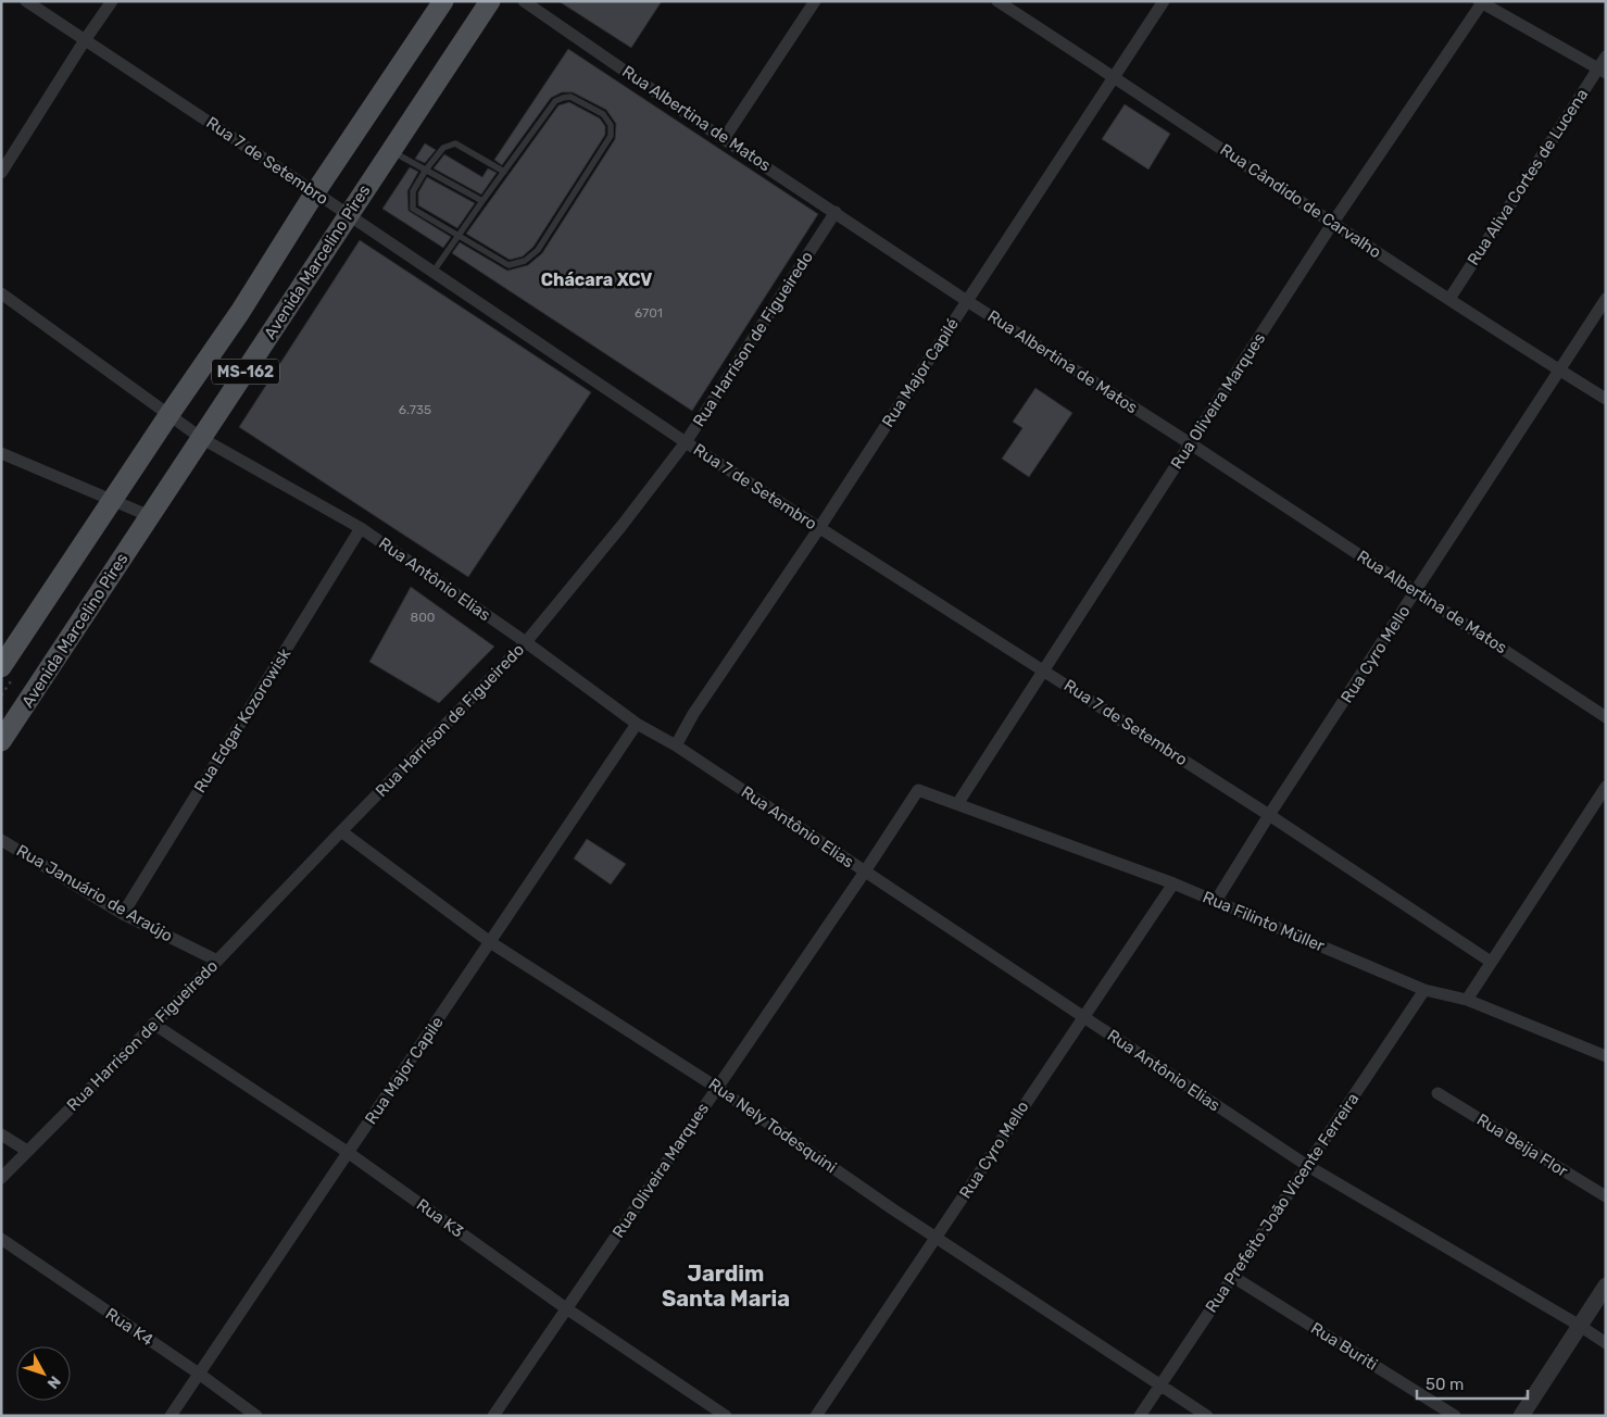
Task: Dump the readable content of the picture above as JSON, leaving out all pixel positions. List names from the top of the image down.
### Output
{
  "streets": {
    "main road": ["Avenida Marcelino Pires", "MS-162"],
    "street": [
      "Rua Albertina de Matos",
      "Rua 7 de Setembro",
      "Rua Aliva Cortes de Lucena",
      "Rua Cândido de Carvalho",
      "Rua Harrison de Figueiredo",
      "Rua Major Capilé",
      "Rua Oliveira Marques",
      "Rua Antônio Elias",
      "Rua Cyro Mello",
      "Rua Edgar Kozorowisk",
      "Rua Januário de Araújo",
      "Rua Filinto Müller",
      "Rua Major Capile",
      "Rua Nely Todesquini",
      "Rua Beija Flor",
      "Rua Prefeito João Vicente Ferreira",
      "Rua K3",
      "Rua K4",
      "Rua Buriti"
    ]
  },
  "crossings": [
    ["Rua Albertina de Matos", "Rua Harrison de Figueiredo"],
    ["Rua Albertina de Matos", "Rua Major Capilé"],
    ["Rua Albertina de Matos", "Rua Oliveira Marques"],
    ["Rua Albertina de Matos", "Rua Cyro Mello"],
    ["Rua 7 de Setembro", "Avenida Marcelino Pires"],
    ["Rua 7 de Setembro", "Rua Harrison de Figueiredo"],
    ["Rua 7 de Setembro", "MS-162"],
    ["Rua 7 de Setembro", "Rua Major Capilé"],
    ["Rua 7 de Setembro", "Rua Oliveira Marques"],
    ["Rua 7 de Setembro", "Rua Cyro Mello"],
    ["Rua Aliva Cortes de Lucena", "Rua Cândido de Carvalho"],
    ["Rua Cândido de Carvalho", "Rua Major Capilé"],
    ["Rua Cândido de Carvalho", "Rua Oliveira Marques"],
    ["Rua Cândido de Carvalho", "Rua Cyro Mello"],
    ["Avenida Marcelino Pires", "Rua Antônio Elias"],
    ["Rua Harrison de Figueiredo", "Rua Antônio Elias"],
    ["Rua Harrison de Figueiredo", "Rua Januário de Araújo"],
    ["Rua Harrison de Figueiredo", "Rua Nely Todesquini"],
    ["Rua Harrison de Figueiredo", "Rua K3"],
    ["MS-162", "Rua Antônio Elias"],
    ["Rua Major Capilé", "Rua Antônio Elias"],
    ["Rua Oliveira Marques", "Rua Antônio Elias"],
    ["Rua Oliveira Marques", "Rua Filinto Müller"],
    ["Rua Oliveira Marques", "Rua Nely Todesquini"],
    ["Rua Oliveira Marques", "Rua K3"],
    ["Rua Antônio Elias", "Rua Cyro Mello"],
    ["Rua Antônio Elias", "Rua Edgar Kozorowisk"],
    ["Rua Antônio Elias", "Rua Major Capile"],
    ["Rua Antônio Elias", "Rua Prefeito João Vicente Ferreira"],
    ["Rua Cyro Mello", "Rua Filinto Müller"],
    ["Rua Cyro Mello", "Rua Nely Todesquini"],
    ["Rua Edgar Kozorowisk", "Rua Januário de Araújo"],
    ["Rua Filinto Müller", "Rua Prefeito João Vicente Ferreira"],
    ["Rua Major Capile", "Rua Nely Todesquini"],
    ["Rua Major Capile", "Rua K3"],
    ["Rua Major Capile", "Rua K4"],
    ["Rua Nely Todesquini", "Rua Prefeito João Vicente Ferreira"],
    ["Rua Prefeito João Vicente Ferreira", "Rua Buriti"]
  ],
  "districts": ["Chácara XCV", "Jardim Santa Maria"],
  "house_numbers": ["6701", "6.735", "800"],
  "scale_bar": "50 m",
  "north": "bottom right"
}
